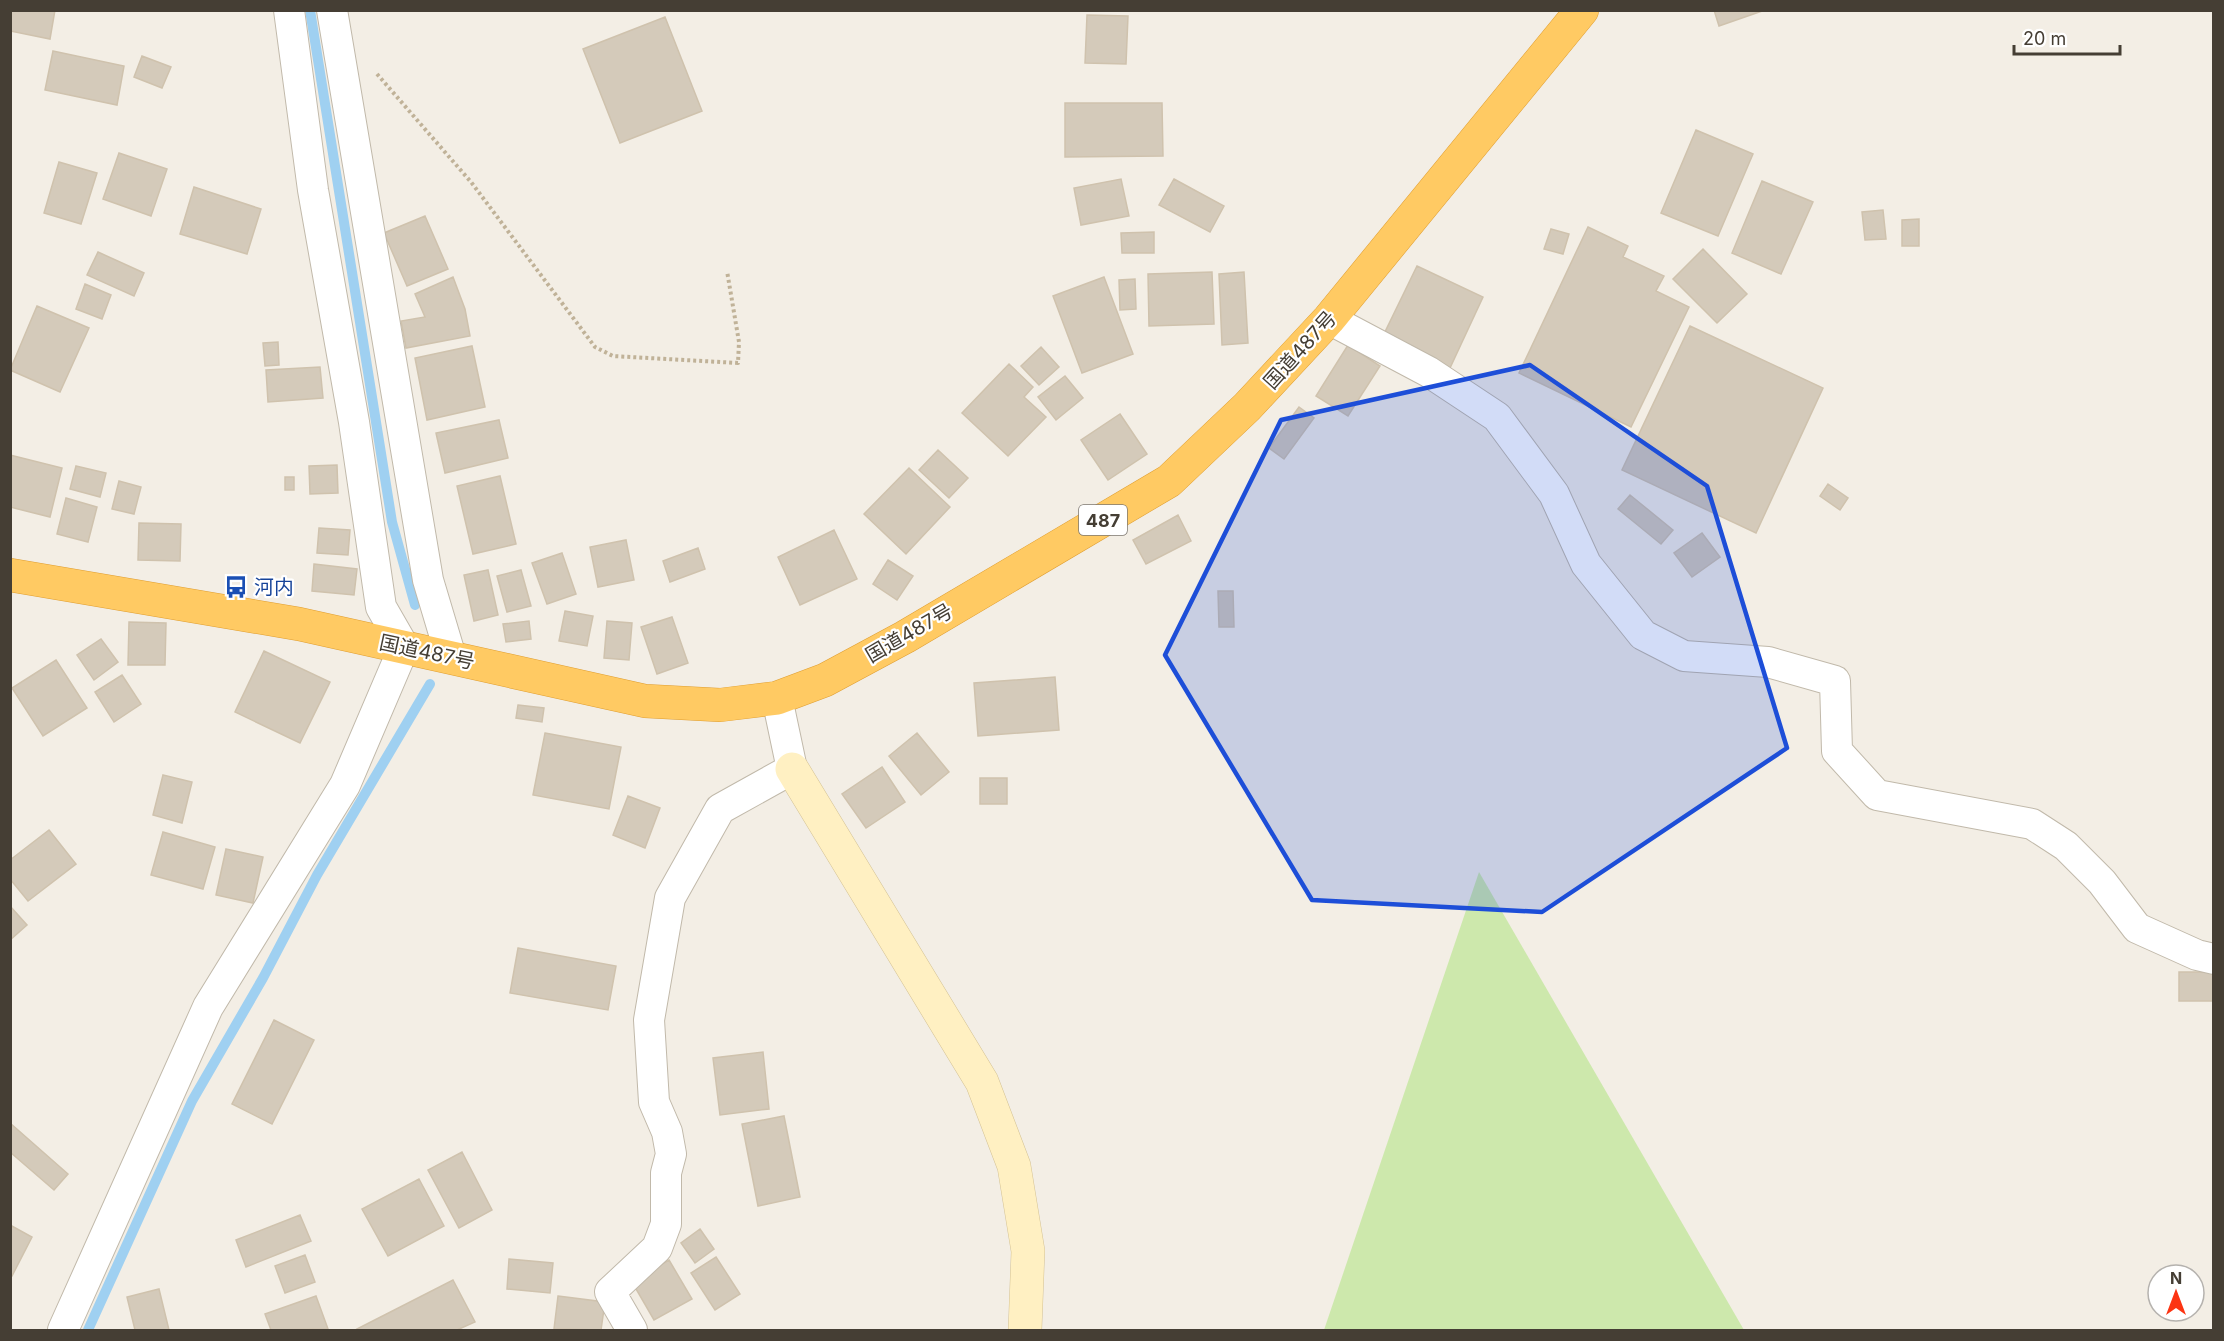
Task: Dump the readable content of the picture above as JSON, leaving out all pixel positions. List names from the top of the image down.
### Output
{
  "streets": {
    "highway": ["国道487号", "487"]
  },
  "places": {
    "bus stop": ["河内"]
  },
  "scale_bar": "20 m",
  "north": "top"
}
